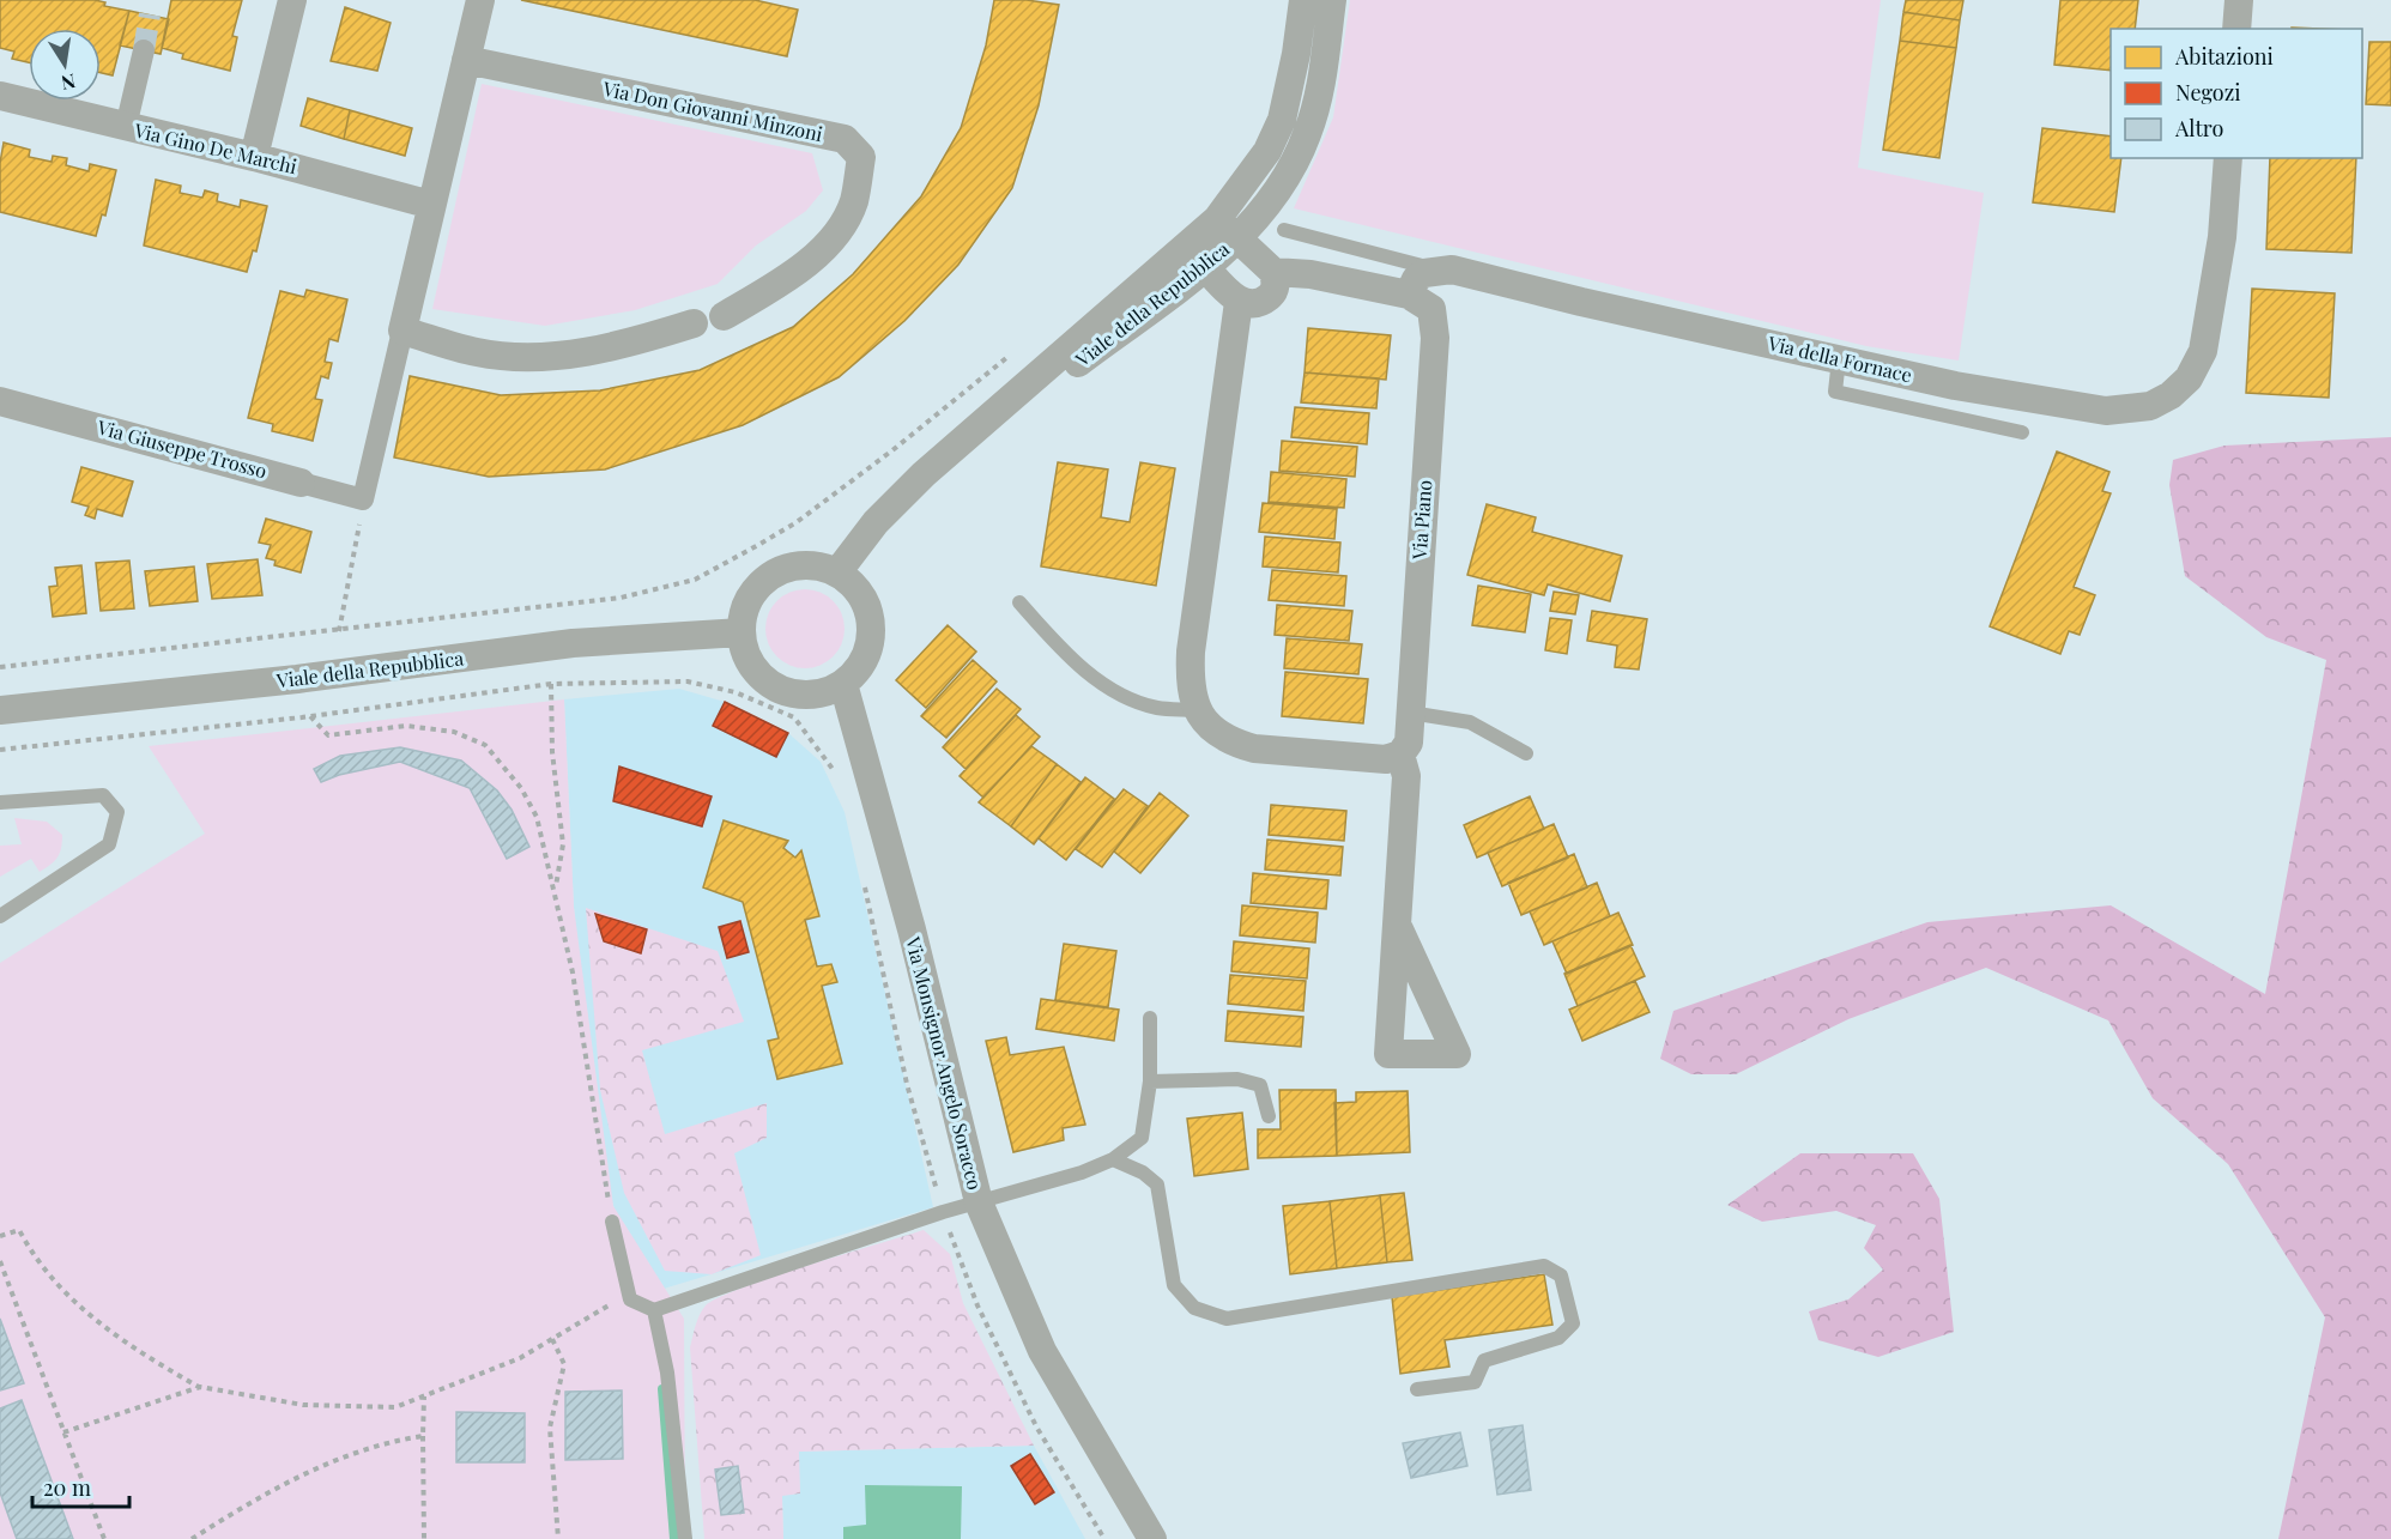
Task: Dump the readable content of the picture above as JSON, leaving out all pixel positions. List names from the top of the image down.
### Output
{
  "streets": {
    "street": [
      "Via Don Giovanni Minzoni",
      "Via Gino De Marchi",
      "Viale della Repubblica",
      "Via della Fornace",
      "Via Giuseppe Trosso",
      "Via Piano",
      "Via Monsignor Angelo Soracco"
    ]
  },
  "crossings": [
    ["Viale della Repubblica", "Via Monsignor Angelo Soracco"]
  ],
  "legend": ["Abitazioni", "Negozi", "Altro"],
  "scale_bar": "20 m",
  "north": "bottom"
}
